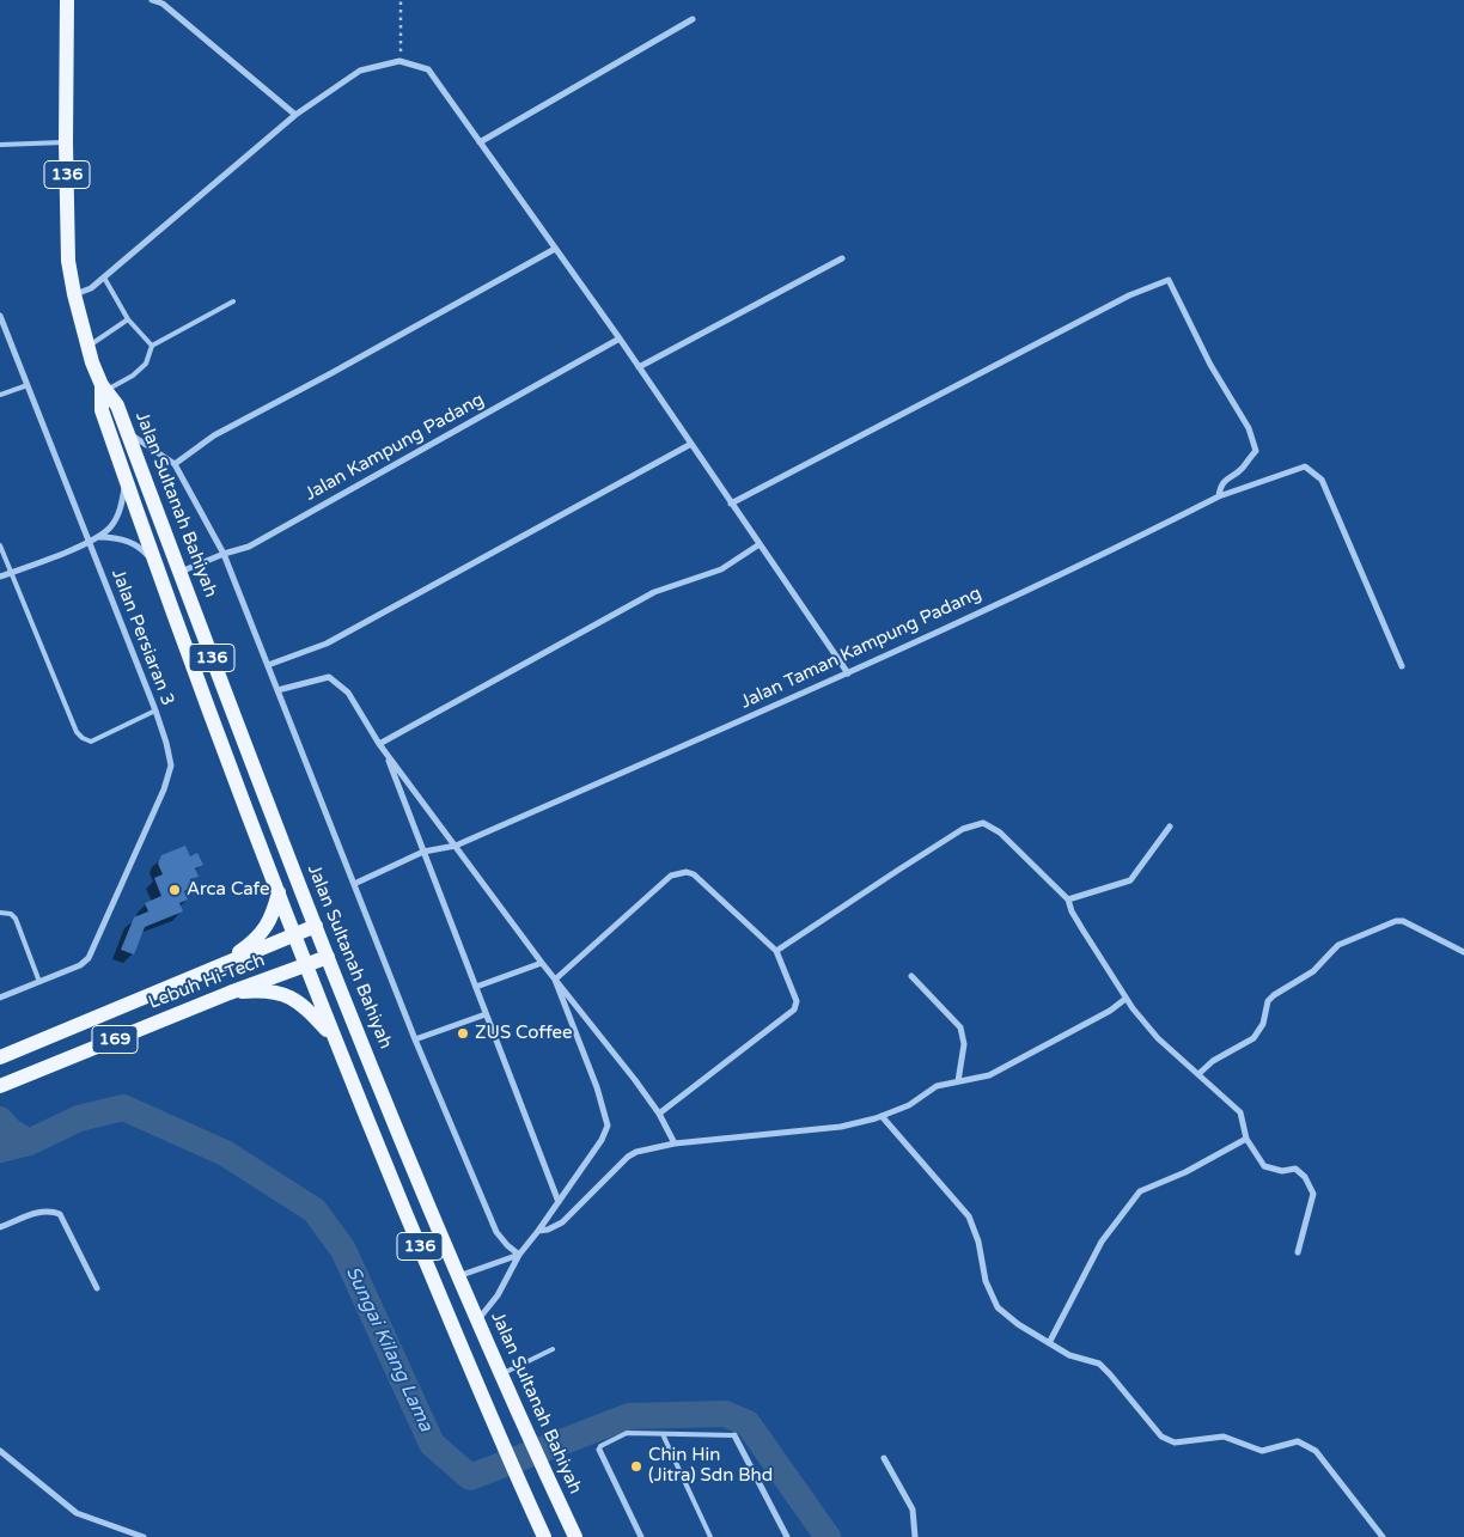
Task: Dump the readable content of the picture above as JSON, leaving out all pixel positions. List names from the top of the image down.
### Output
{
  "streets": {
    "main road": [
      "136",
      "Jalan Sultanah Bahiyah",
      "Lebuh Hi-Tech",
      "169"
    ],
    "street": ["Jalan Kampung Padang", "Jalan Persiaran 3", "Jalan Taman Kampung Padang"]
  },
  "crossings": [
    ["Jalan Kampung Padang", "Jalan Sultanah Bahiyah"],
    ["Jalan Sultanah Bahiyah", "Lebuh Hi-Tech"]
  ],
  "water": ["Sungai Kilang Lama"],
  "places": ["Arca Cafe", "ZUS Coffee", "Chin Hin (Jitra) Sdn Bhd"]
}
